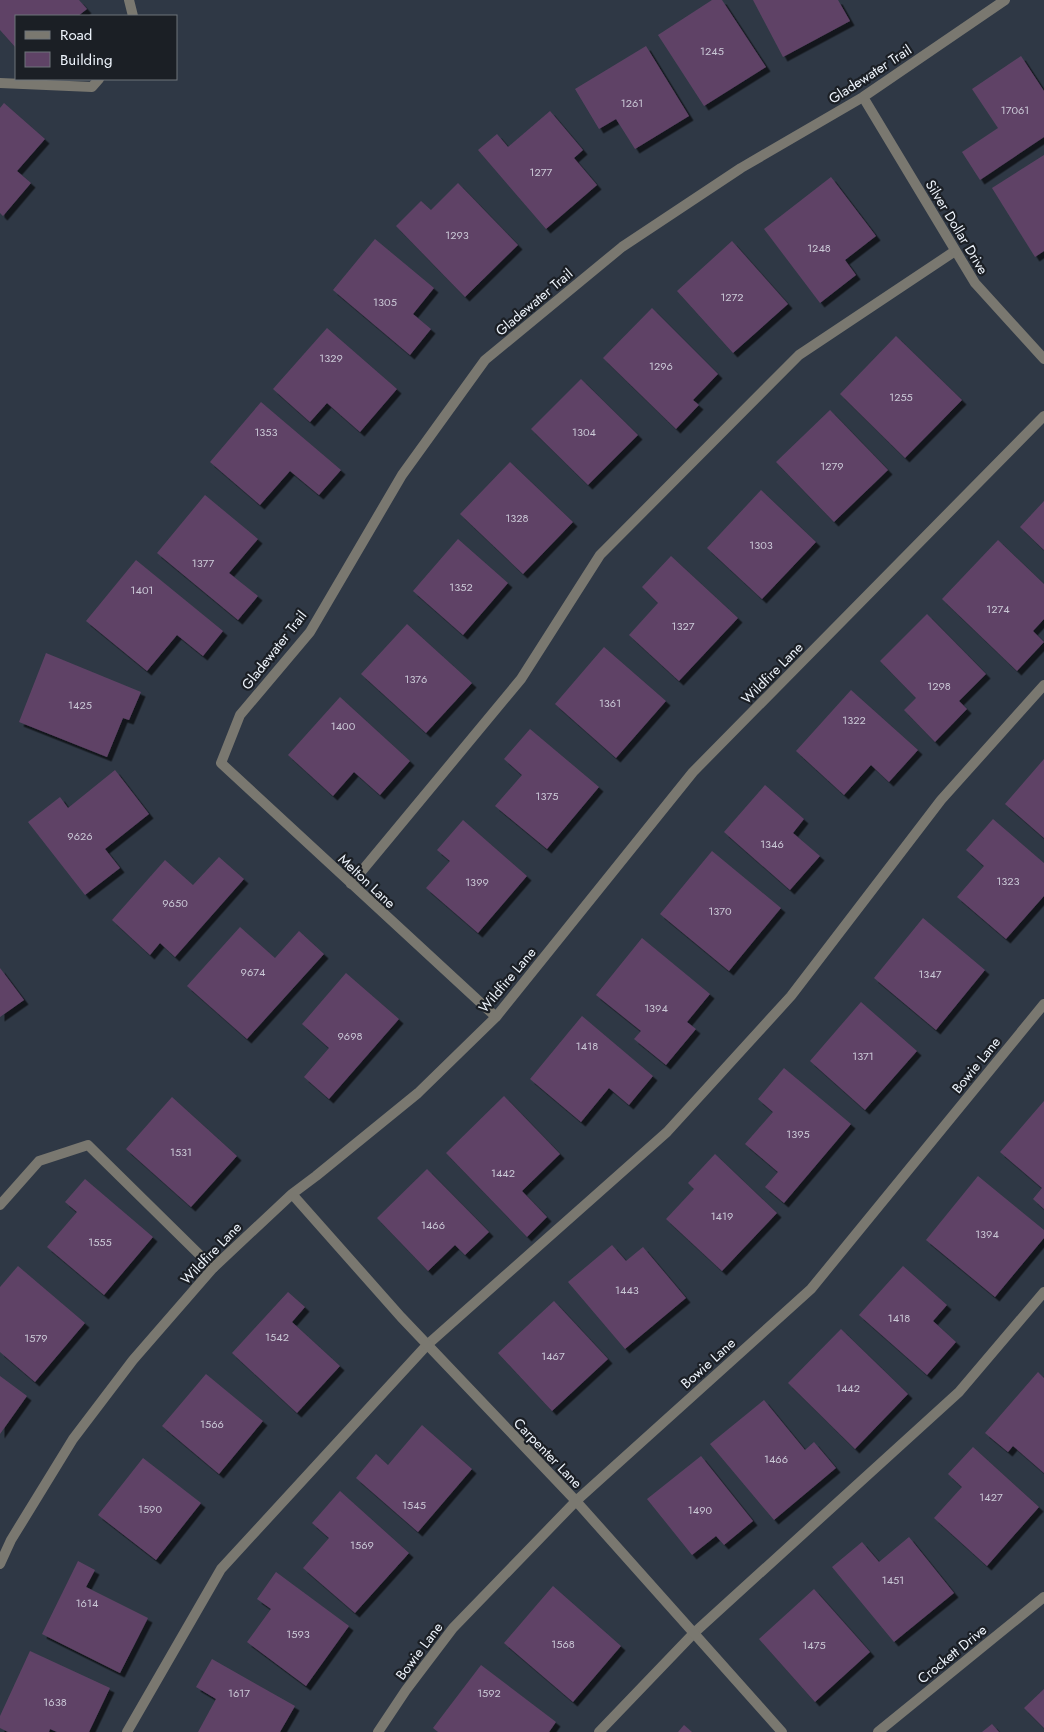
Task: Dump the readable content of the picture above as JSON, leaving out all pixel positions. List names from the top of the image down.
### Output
{
  "streets": {
    "street": [
      "Gladewater Trail",
      "Silver Dollar Drive",
      "Wildfire Lane",
      "Melton Lane",
      "Bowie Lane",
      "Carpenter Lane",
      "Crockett Drive"
    ]
  },
  "crossings": [
    ["Gladewater Trail", "Silver Dollar Drive"],
    ["Gladewater Trail", "Melton Lane"],
    ["Wildfire Lane", "Melton Lane"],
    ["Wildfire Lane", "Carpenter Lane"],
    ["Bowie Lane", "Carpenter Lane"]
  ],
  "house_numbers": [
    "1245",
    "1261",
    "17061",
    "1277",
    "1293",
    "1248",
    "1272",
    "1305",
    "1329",
    "1296",
    "1255",
    "1353",
    "1304",
    "1279",
    "1328",
    "1303",
    "1377",
    "1352",
    "1401",
    "1274",
    "1327",
    "1376",
    "1298",
    "1361",
    "1425",
    "1322",
    "1400",
    "1375",
    "9626",
    "1346",
    "1323",
    "1399",
    "9650",
    "1370",
    "9674",
    "1347",
    "1394",
    "9698",
    "1418",
    "1371",
    "1395",
    "1531",
    "1442",
    "1419",
    "1466",
    "1394",
    "1555",
    "1443",
    "1418",
    "1542",
    "1579",
    "1467",
    "1442",
    "1566",
    "1466",
    "1427",
    "1545",
    "1590",
    "1490",
    "1569",
    "1451",
    "1614",
    "1593",
    "1568",
    "1475",
    "1617",
    "1592",
    "1638"
  ],
  "legend": ["Road", "Building"]
}
